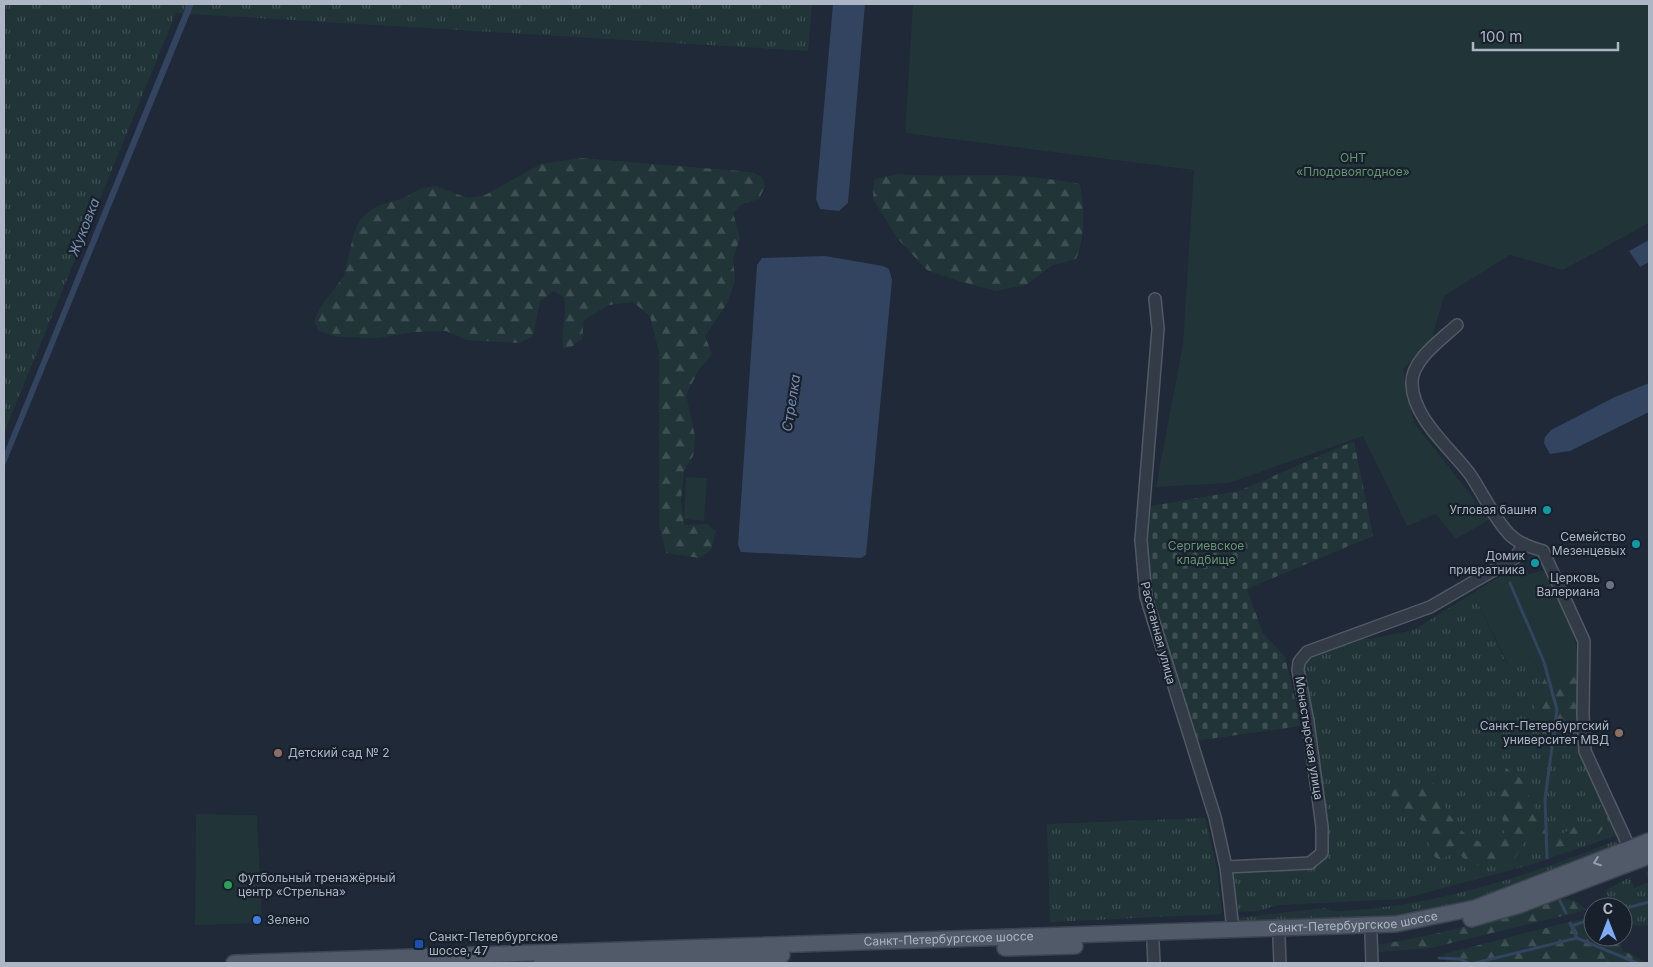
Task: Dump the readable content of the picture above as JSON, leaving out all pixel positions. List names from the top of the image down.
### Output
{
  "streets": {
    "main road": ["Санкт-Петербургское шоссе"],
    "street": ["Расстанная улица", "Монастырская улица"]
  },
  "crossings": [
    ["Расстанная улица", "Монастырская улица"],
    ["Расстанная улица", "Санкт-Петербургское шоссе"]
  ],
  "water": ["Жуковка", "Стрелка"],
  "parks": ["ОНТ «Плодовоягодное»", "Сергиевское кладбище"],
  "places": {
    "other": [
      "Угловая башня",
      "Семейство Мезенцевых",
      "Домик привратника",
      "Церковь Валериана",
      "Санкт-Петербургский университет МВД",
      "Детский сад № 2",
      "Футбольный тренажёрный центр «Стрельна»",
      "Зелено"
    ],
    "transit": ["Санкт-Петербургское шоссе, 47"]
  },
  "scale_bar": "100 m",
  "north": "top"
}
